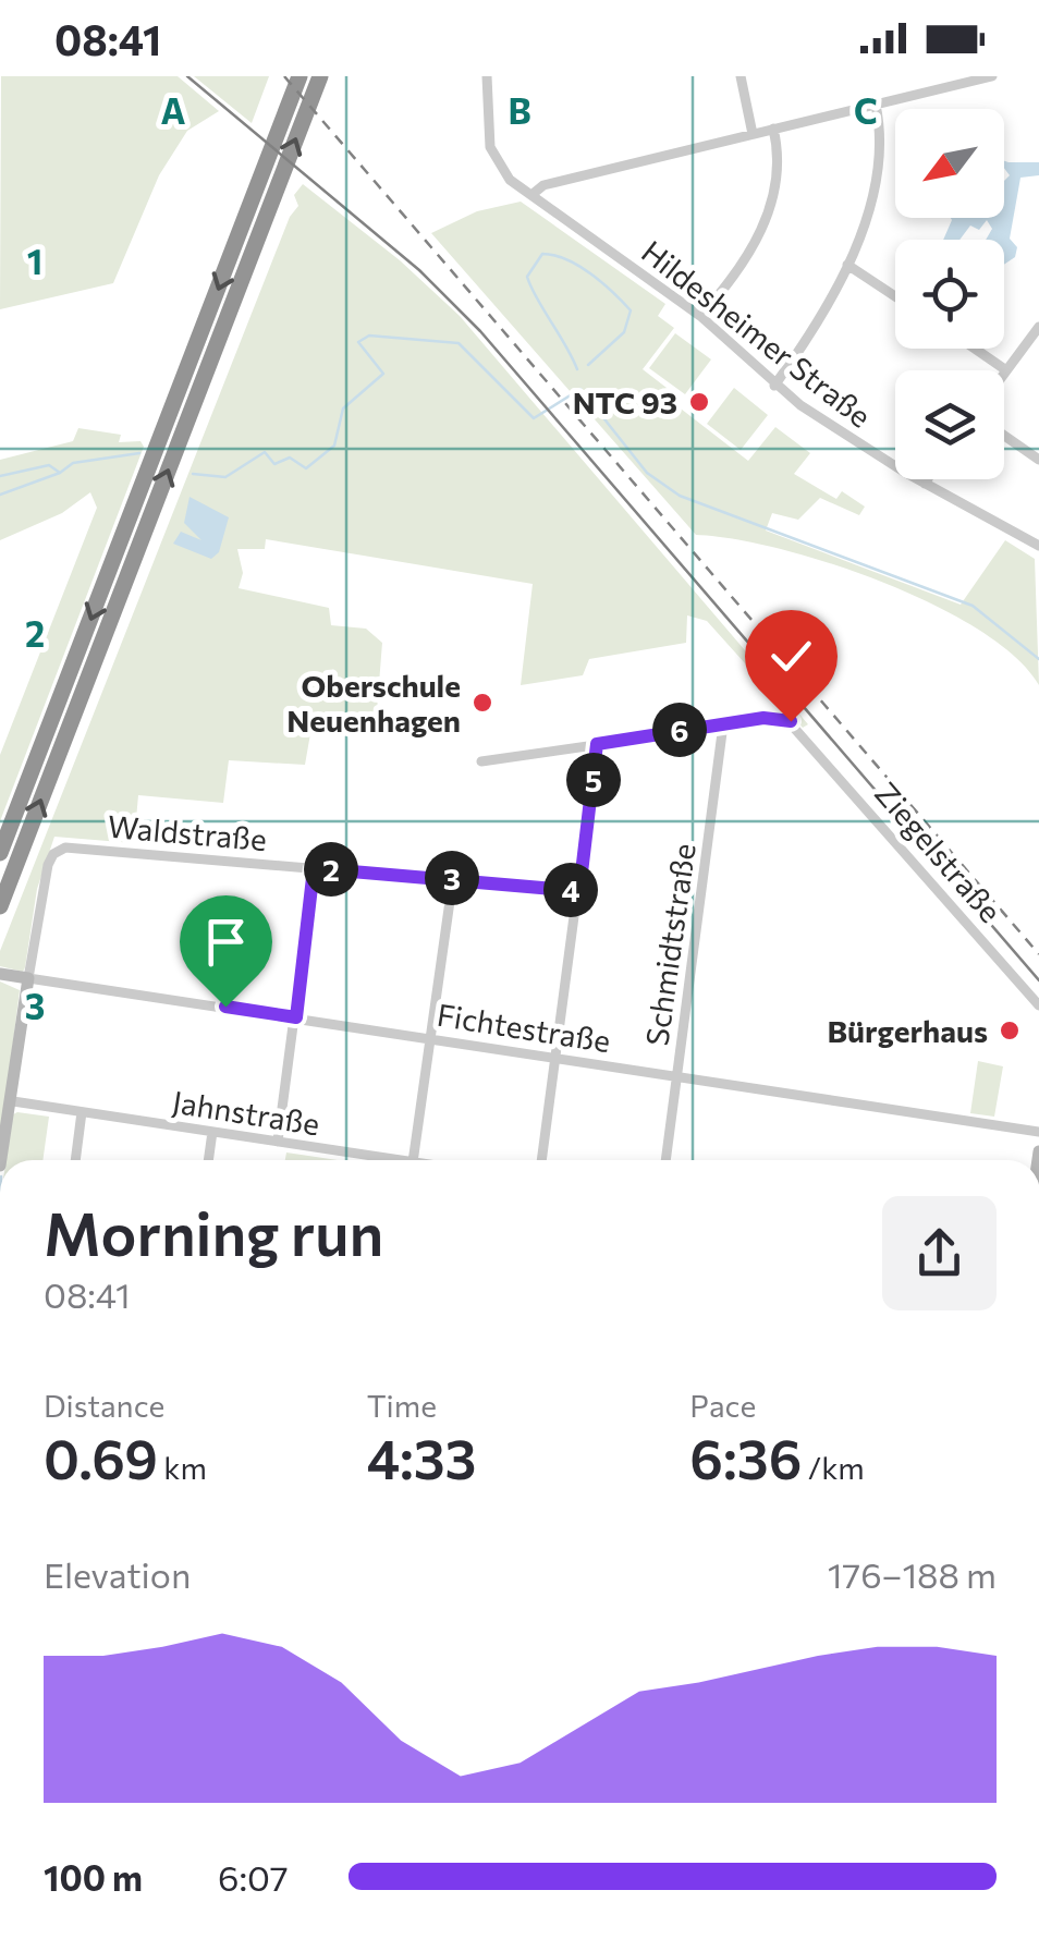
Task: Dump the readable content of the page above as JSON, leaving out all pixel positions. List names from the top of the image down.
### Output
{
  "streets": {
    "street": [
      "Hildesheimer Straße",
      "Waldstraße",
      "Ziegelstraße",
      "Schmidtstraße",
      "Fichtestraße",
      "Jahnstraße"
    ]
  },
  "crossings": [
    ["Waldstraße", "Fichtestraße"],
    ["Ziegelstraße", "Schmidtstraße"],
    ["Schmidtstraße", "Fichtestraße"]
  ],
  "places": ["NTC 93", "Oberschule Neuenhagen", "Bürgerhaus"],
  "north": "bottom left",
  "page": {
    "status": "08:41",
    "pins": [
      "6",
      "5",
      "2",
      "3",
      "4"
    ],
    "heading": ["Morning run", "08:41"],
    "stats": [
      ["Distance", "0.69 km"],
      ["Time", "4:33"],
      ["Pace", "6:36 /km"]
    ],
    "chart": ["Elevation", "176–188 m"],
    "list": [
      {
        "name": "100 m",
        "note": "6:07"
      }
    ]
  },
  "grid": {
    "columns": ["A", "B", "C"],
    "rows": ["1", "2", "3"]
  }
}
